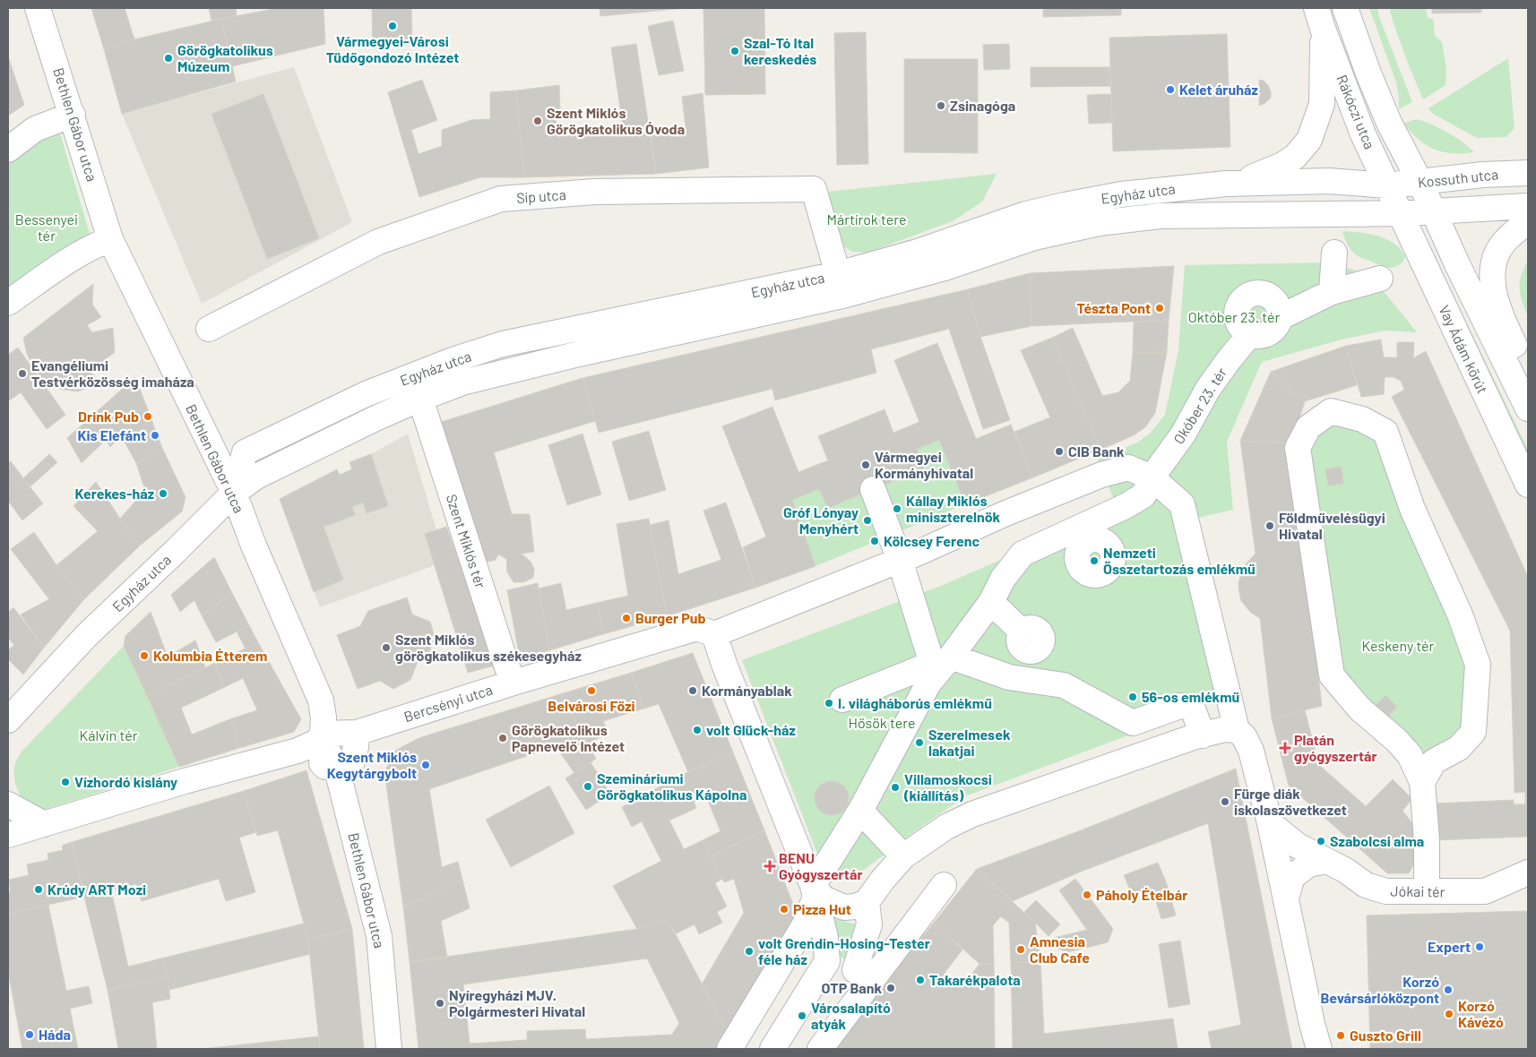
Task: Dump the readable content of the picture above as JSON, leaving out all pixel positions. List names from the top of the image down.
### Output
{
  "streets": {
    "street": [
      "Rákóczi utca",
      "Bethlen Gábor utca",
      "Kossuth utca",
      "Egyház utca",
      "Síp utca",
      "Vay Ádám körút",
      "Okóber 23. tér",
      "Szent Miklós tér",
      "Bercsényi utca",
      "Jókai tér"
    ]
  },
  "crossings": [
    ["Rákóczi utca", "Kossuth utca"],
    ["Rákóczi utca", "Egyház utca"],
    ["Rákóczi utca", "Vay Ádám körút"],
    ["Bethlen Gábor utca", "Egyház utca"],
    ["Bethlen Gábor utca", "Bercsényi utca"],
    ["Kossuth utca", "Egyház utca"],
    ["Kossuth utca", "Vay Ádám körút"],
    ["Egyház utca", "Síp utca"],
    ["Egyház utca", "Vay Ádám körút"],
    ["Egyház utca", "Szent Miklós tér"],
    ["Szent Miklós tér", "Bercsényi utca"]
  ],
  "parks": [
    "Bessenyei tér",
    "Mártírok tere",
    "Október 23. tér",
    "Keskeny tér",
    "Hősök tere",
    "Kálvin tér"
  ],
  "places": {
    "other": [
      "Vármegyei-Városi Tüdőgondozó Intézet",
      "Szal-Tó Ital kereskedés",
      "Görögkatolikus Múzeum",
      "Kelet áruház",
      "Zsinagóga",
      "Szent Miklós Görögkatolikus Óvoda",
      "Tészta Pont",
      "Evangéliumi Testvérközösség imaháza",
      "Drink Pub",
      "Kis Elefánt",
      "CIB Bank",
      "Vármegyei Kormányhivatal",
      "Kerekes-ház",
      "Kállay Miklós miniszterelnök",
      "Gróf Lónyay Menyhért",
      "Földművelésügyi Hivatal",
      "Kölcsey Ferenc",
      "Nemzeti Összetartozás emlékmű",
      "Burger Pub",
      "Szent Miklós görögkatolikus székesegyház",
      "Kolumbia Étterem",
      "Belvárosi Főzi",
      "Kormányablak",
      "56-os emlékmű",
      "I. világháborús emlékmű",
      "volt Glück-ház",
      "Görögkatolikus Papnevelő Intézet",
      "Szerelmesek lakatjai",
      "Szent Miklós Kegytárgybolt",
      "Vízhordó kislány",
      "Szemináriumi Görögkatolikus Kápolna",
      "Villamoskocsi (kiállítás)",
      "Fürge diák iskolaszövetkezet",
      "Szabolcsi alma",
      "Krúdy ART Mozi",
      "Páholy Ételbár",
      "Pizza Hut",
      "Expert",
      "Amnesia Club Cafe",
      "volt Grendin-Hosing-Tester féle ház",
      "Takarékpalota",
      "OTP Bank",
      "Korzó Bevársárlóközpont",
      "Nyíregyházi MJV. Polgármesteri Hivatal",
      "Korzó Kávézó",
      "Városalapító atyák",
      "Háda",
      "Guszto Grill"
    ],
    "health": ["Platán gyógyszertár", "BENU Gyógyszertár"]
  }
}
